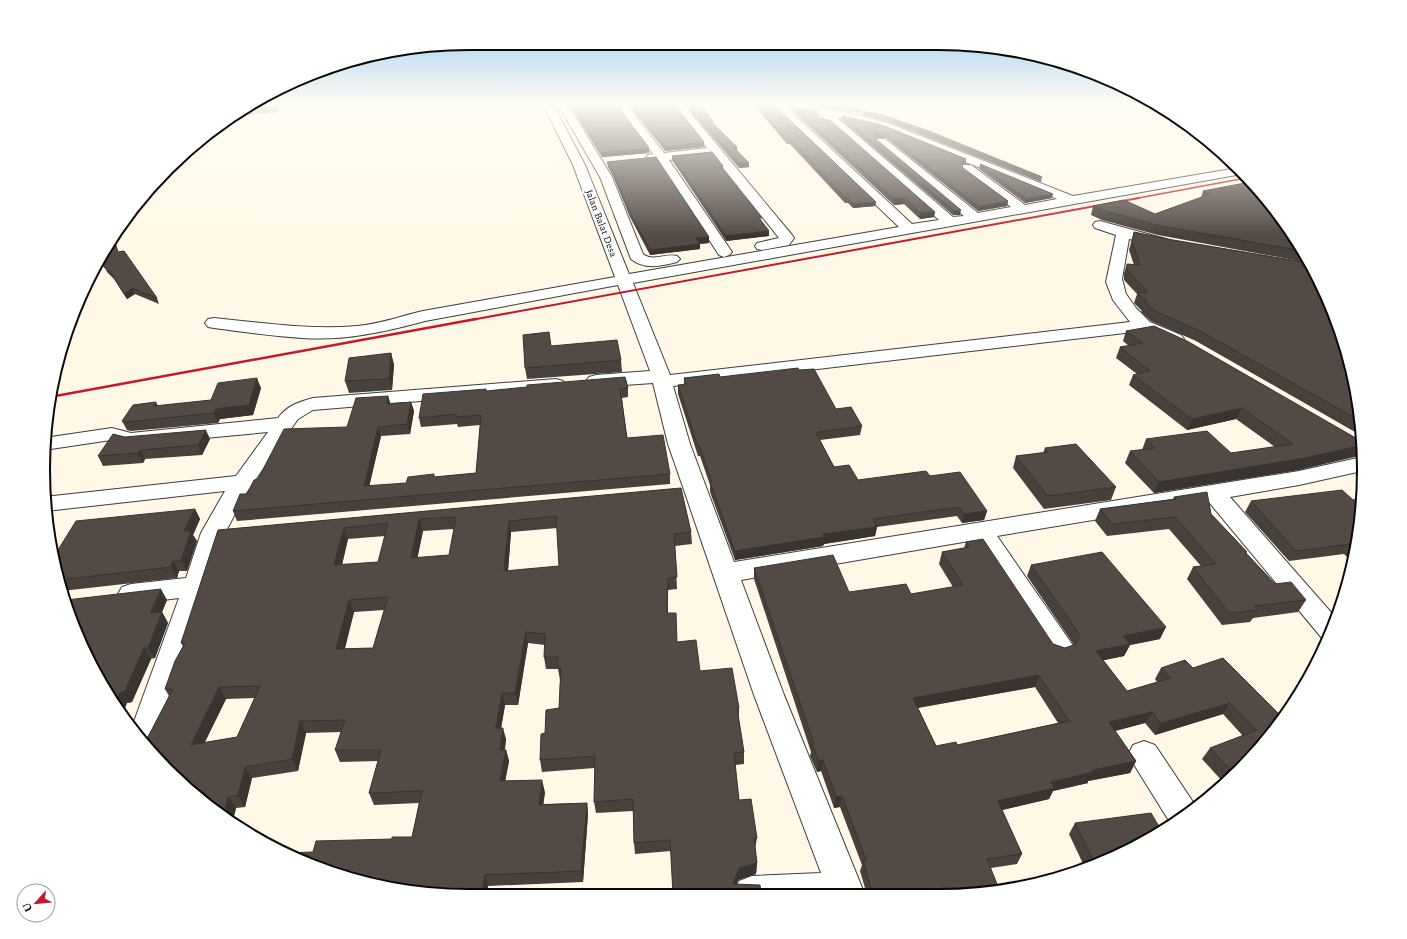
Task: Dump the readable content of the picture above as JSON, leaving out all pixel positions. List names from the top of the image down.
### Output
{
  "streets": {
    "street": ["Jalan Balat Desa"]
  },
  "north": "bottom left"
}
